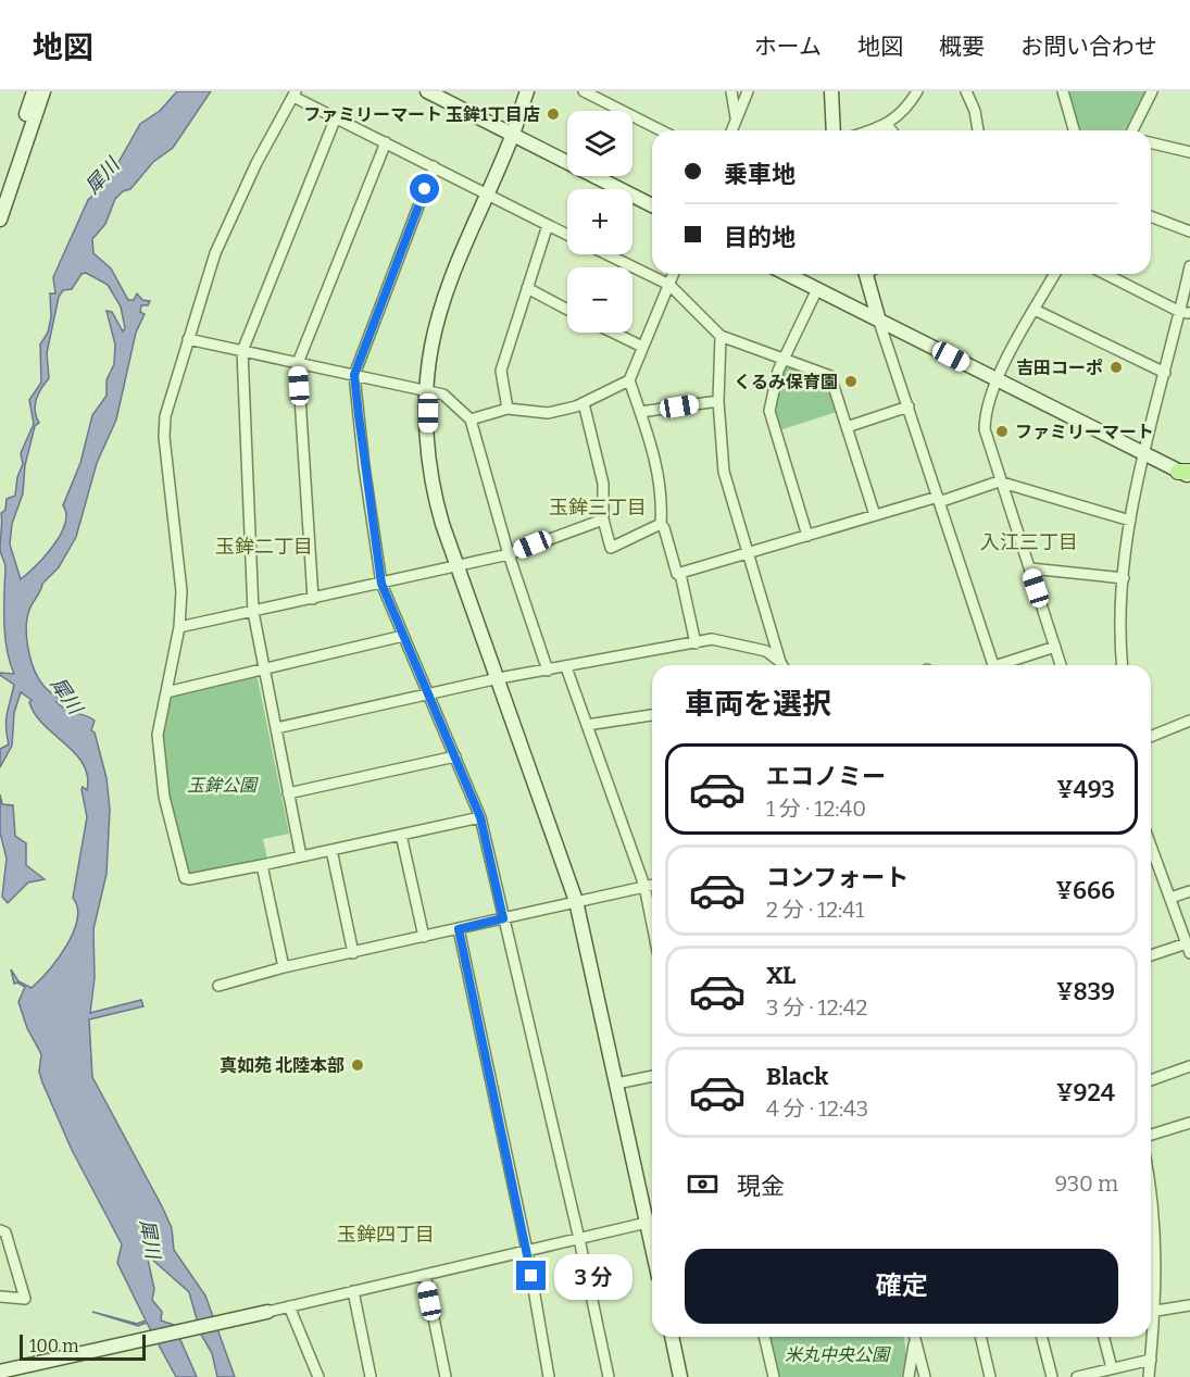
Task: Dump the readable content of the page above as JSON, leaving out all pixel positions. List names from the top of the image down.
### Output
{
  "districts": [
    "玉鉾三丁目",
    "入江三丁目",
    "玉鉾二丁目",
    "玉鉾四丁目"
  ],
  "water": ["犀川"],
  "parks": ["玉鉾公園", "米丸中央公園"],
  "places": [
    "ファミリーマート 玉鉾1丁目店",
    "吉田コーポ",
    "くるみ保育園",
    "ファミリーマート",
    "真如苑 北陸本部"
  ],
  "scale_bar": "100 m",
  "page": {
    "header": "地図",
    "nav": [
      "ホーム",
      "地図",
      "概要",
      "お問い合わせ"
    ],
    "map_buttons": ["+", "−"],
    "banner": ["乗車地", "目的地"],
    "heading": "車両を選択",
    "list": [
      {
        "name": "エコノミー",
        "note": "1 分 · 12:40",
        "value": "¥493"
      },
      {
        "name": "コンフォート",
        "note": "2 分 · 12:41",
        "value": "¥666"
      },
      {
        "name": "XL",
        "note": "3 分 · 12:42",
        "value": "¥839"
      },
      {
        "name": "Black",
        "note": "4 分 · 12:43",
        "value": "¥924"
      }
    ],
    "pay": ["現金", "930 m"],
    "buttons": "確定",
    "bubble": "3 分",
    "scale": "100 m"
  }
}
